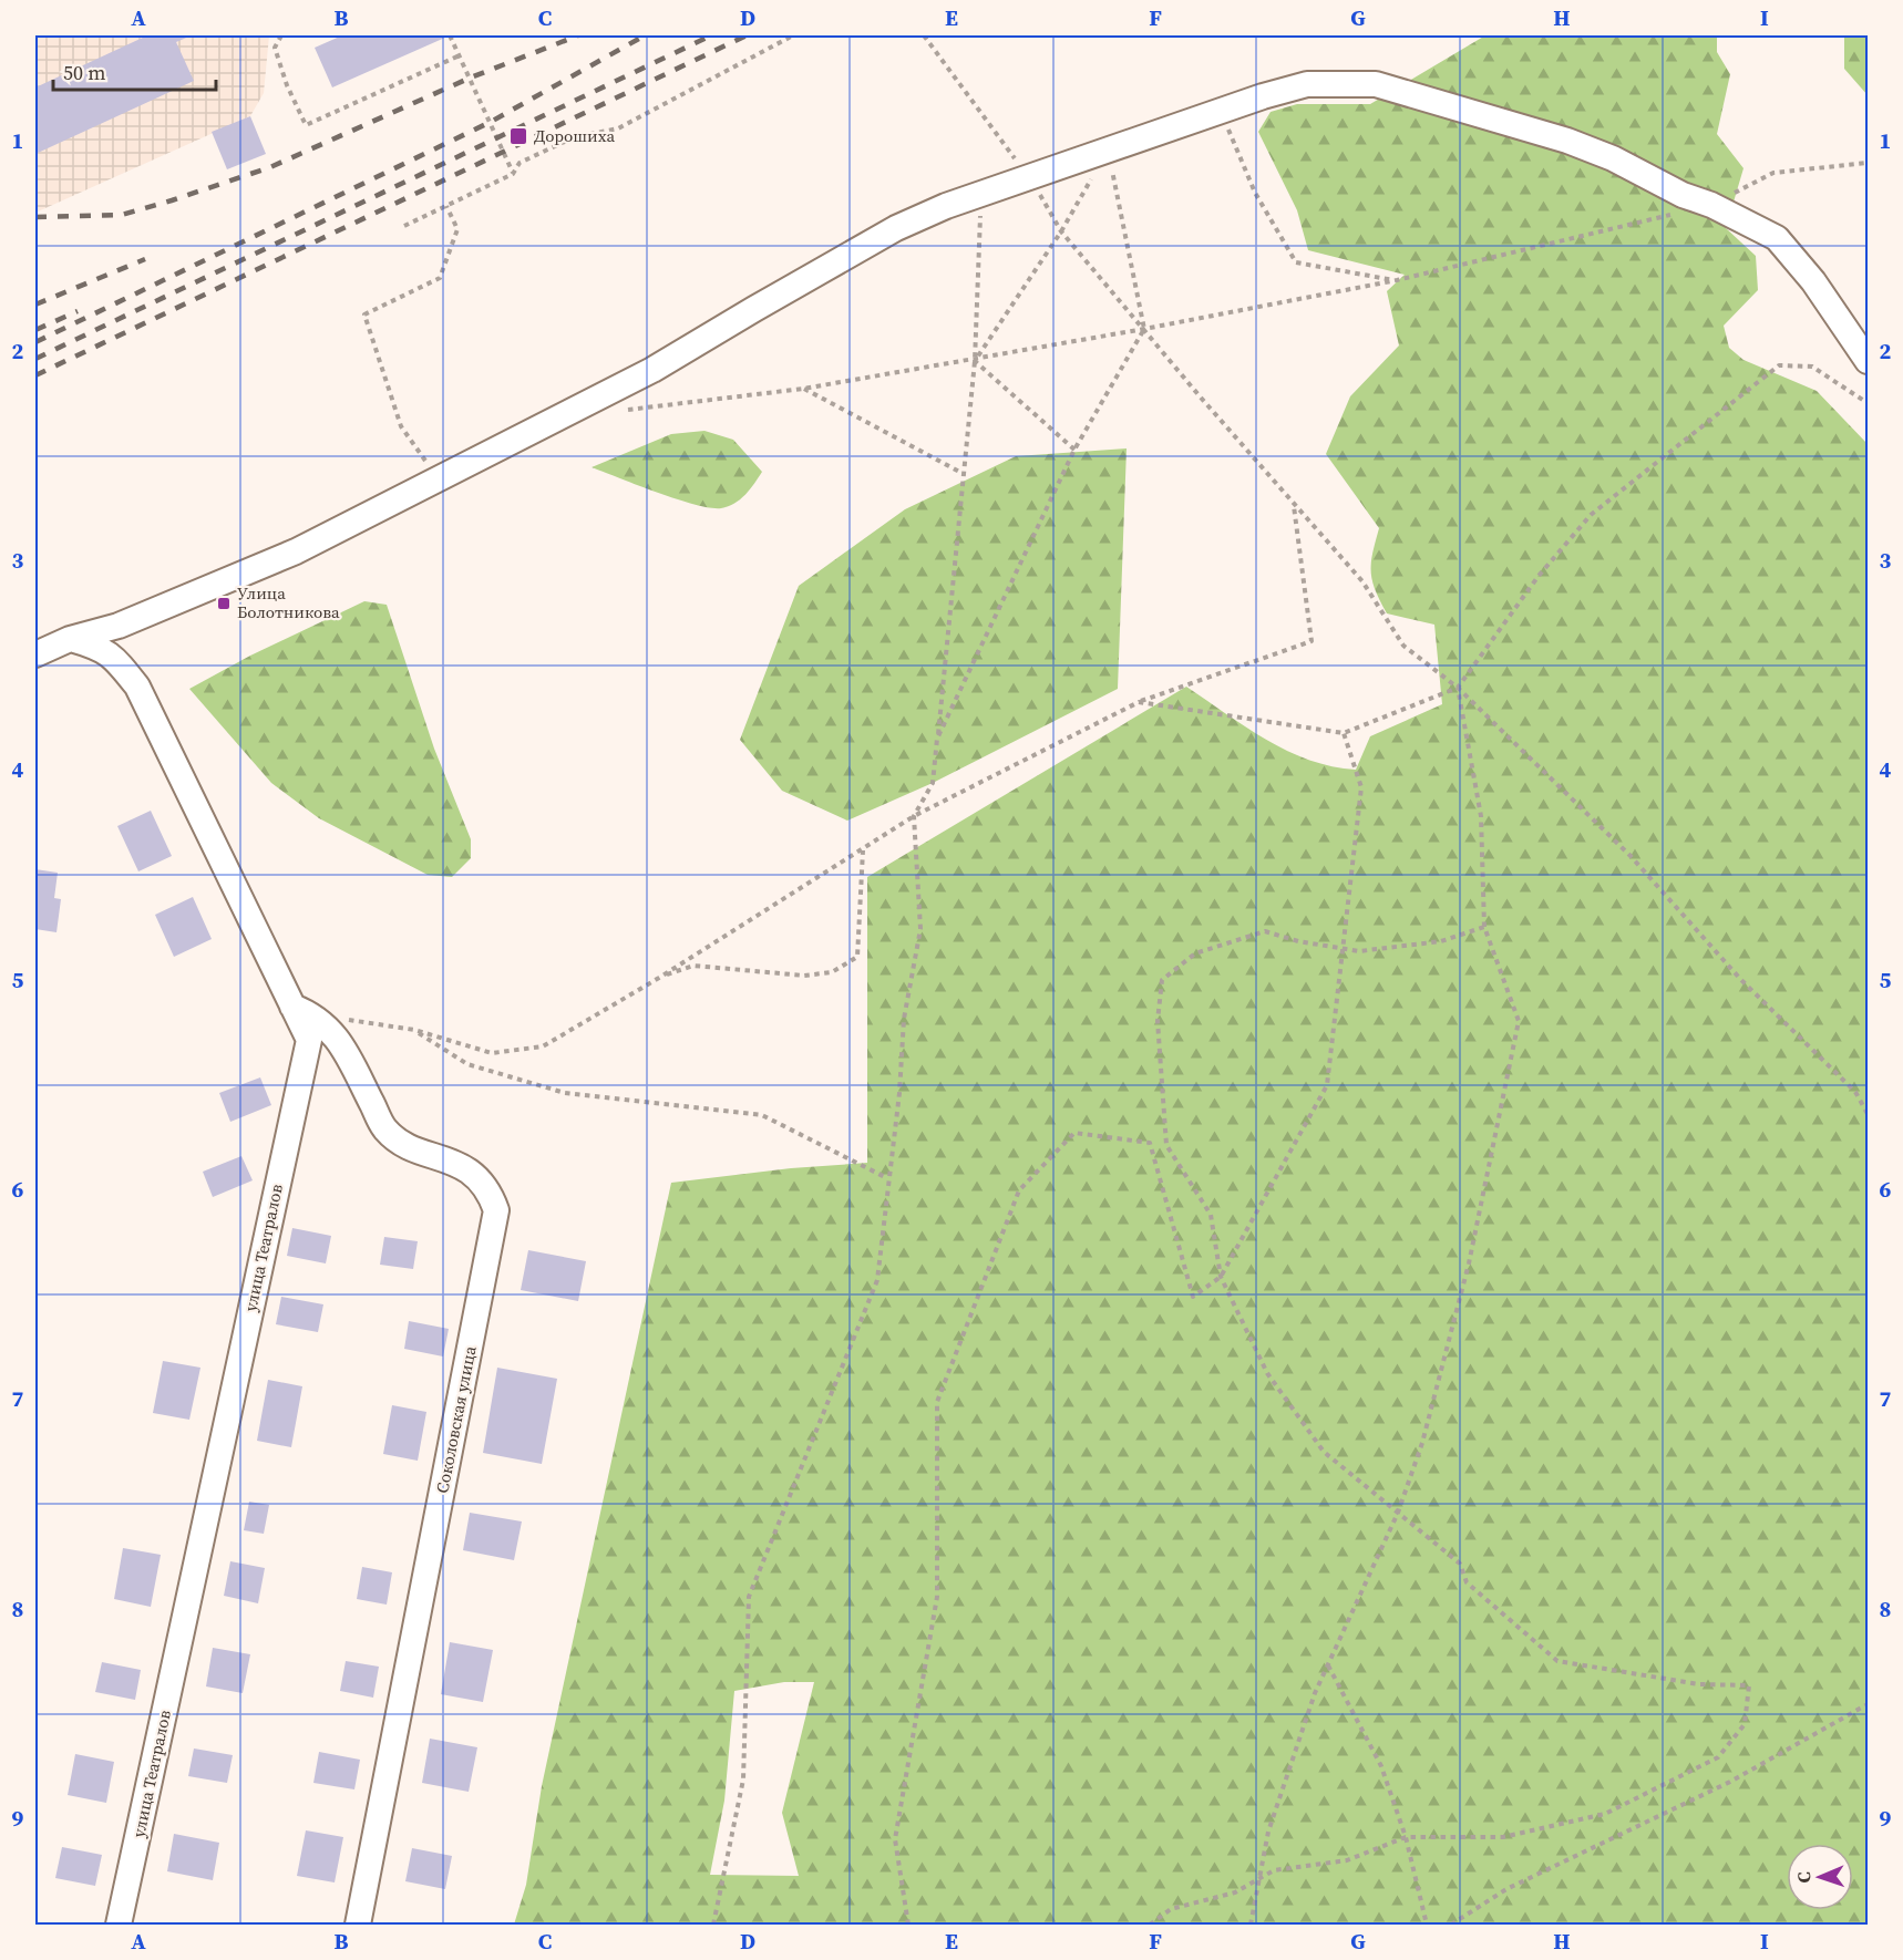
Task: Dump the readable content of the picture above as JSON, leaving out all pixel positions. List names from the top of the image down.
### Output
{
  "streets": {
    "street": ["улица Театралов", "Соколовская улица"]
  },
  "crossings": [
    ["улица Театралов", "Соколовская улица"]
  ],
  "places": {
    "transit": ["Дорошиха", "Улица Болотникова"]
  },
  "scale_bar": "50 m",
  "north": "left",
  "grid": {
    "columns": [
      "A",
      "B",
      "C",
      "D",
      "E",
      "F",
      "G",
      "H",
      "I"
    ],
    "rows": [
      "1",
      "2",
      "3",
      "4",
      "5",
      "6",
      "7",
      "8",
      "9"
    ]
  }
}
